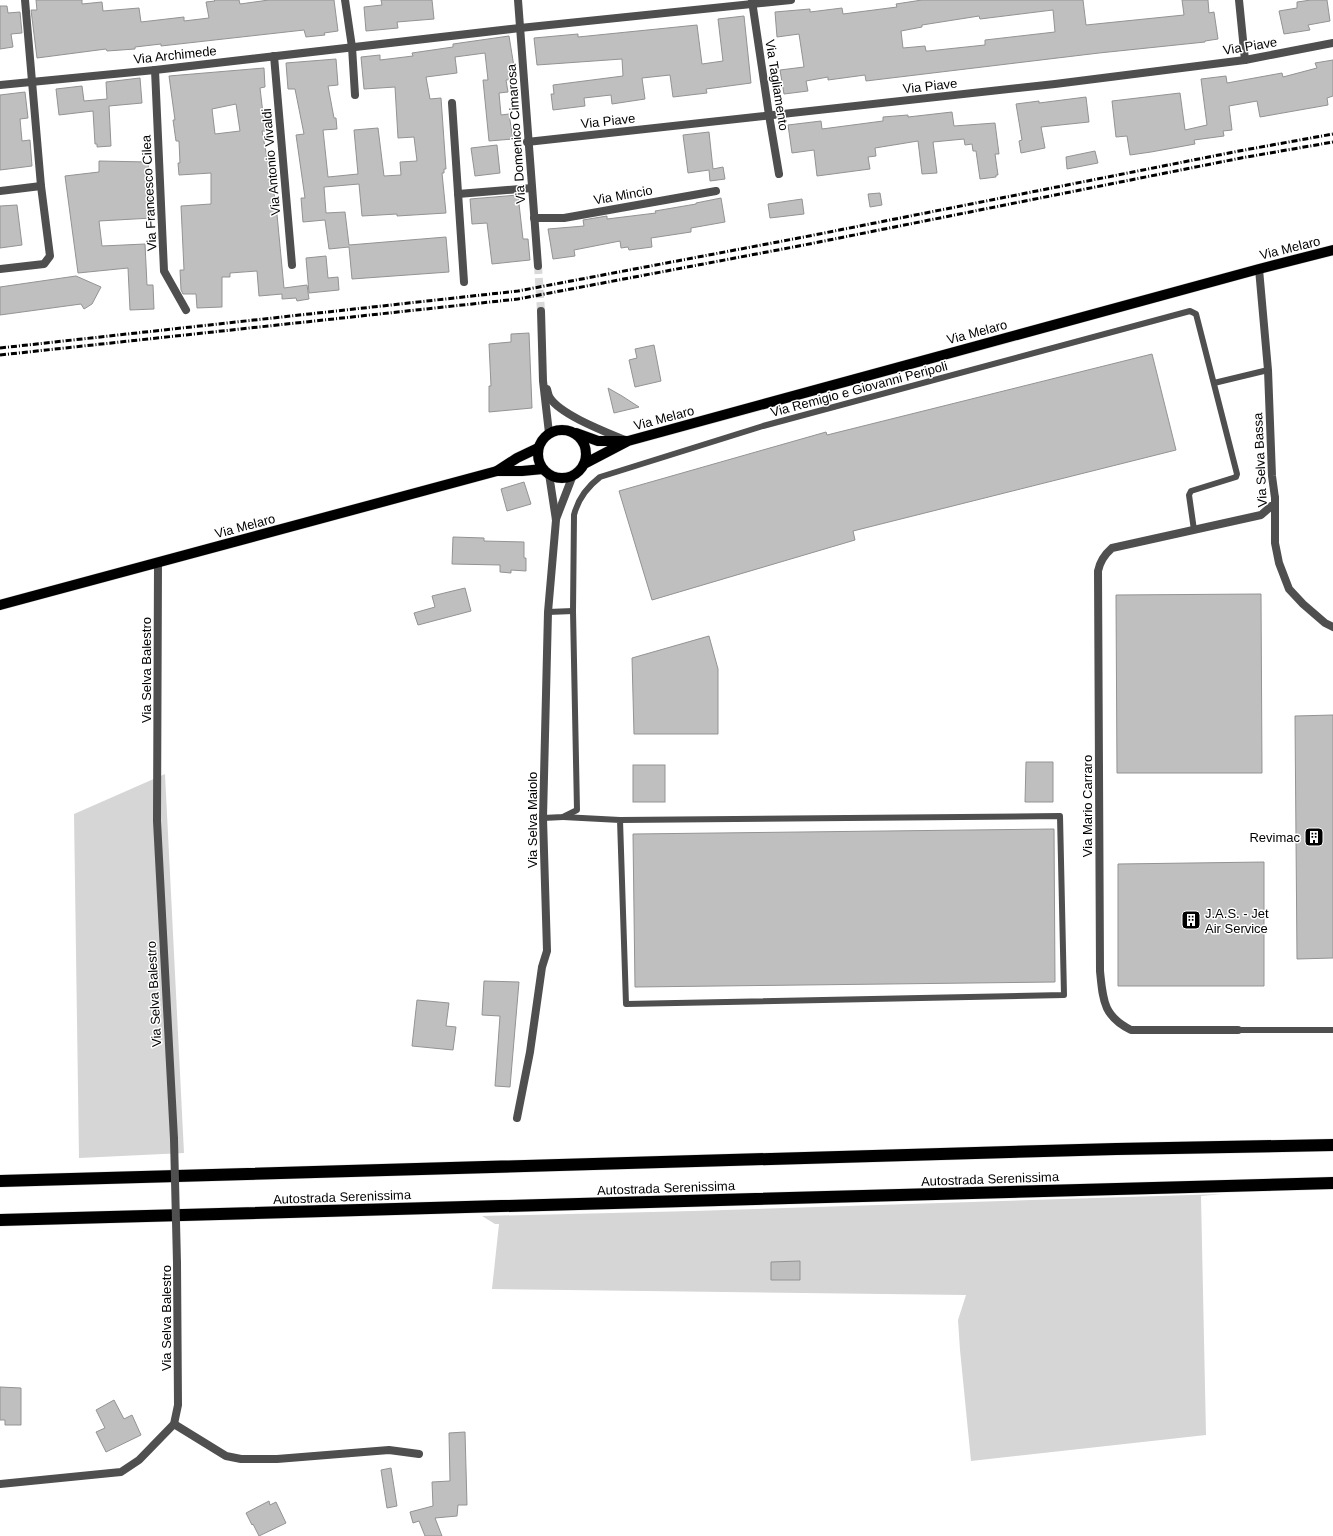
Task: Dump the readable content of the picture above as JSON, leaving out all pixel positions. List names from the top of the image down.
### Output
{
  "streets": {
    "highway": ["Autostrada Serenissima"],
    "main road": ["Via Melaro"],
    "street": [
      "Via Piave",
      "Via Archimede",
      "Via Tagliamento",
      "Via Domenico Cimarosa",
      "Via Antonio Vivaldi",
      "Via Francesco Cilea",
      "Via Mincio",
      "Via Selva Bassa",
      "Via Selva Balestro",
      "Via Mario Carraro",
      "Via Selva Maiolo"
    ],
    "lane": ["Via Remigio e Giovanni Peripoli"]
  },
  "crossings": [
    ["Via Piave", "Via Tagliamento"],
    ["Via Piave", "Via Domenico Cimarosa"],
    ["Via Archimede", "Via Tagliamento"],
    ["Via Archimede", "Via Domenico Cimarosa"],
    ["Via Archimede", "Via Antonio Vivaldi"],
    ["Via Archimede", "Via Francesco Cilea"],
    ["Via Domenico Cimarosa", "Via Mincio"],
    ["Via Melaro", "Via Selva Bassa"],
    ["Via Melaro", "Via Selva Balestro"],
    ["Via Melaro", "Via Selva Maiolo"],
    ["Via Remigio e Giovanni Peripoli", "Via Mario Carraro"],
    ["Via Selva Bassa", "Via Mario Carraro"]
  ],
  "places": {
    "building": ["Revimac", "J.A.S. - Jet Air Service"]
  }
}
